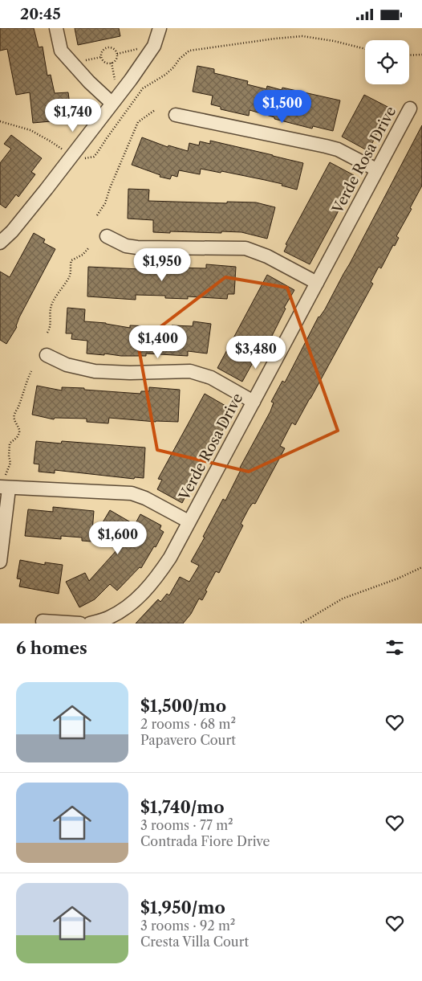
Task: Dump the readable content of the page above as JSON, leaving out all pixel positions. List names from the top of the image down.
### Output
{
  "streets": {
    "street": ["Verde Rosa Drive"]
  },
  "page": {
    "status": "20:45",
    "price": [
      "$1,500",
      "$1,740",
      "$1,950",
      "$1,400",
      "$3,480",
      "$1,600"
    ],
    "heading": "6 homes",
    "list": [
      {
        "name": "$1,500/mo",
        "note": "2 rooms · 68 m² · Papavero Court"
      },
      {
        "name": "$1,740/mo",
        "note": "3 rooms · 77 m² · Contrada Fiore Drive"
      },
      {
        "name": "$1,950/mo",
        "note": "3 rooms · 92 m² · Cresta Villa Court"
      }
    ]
  }
}
